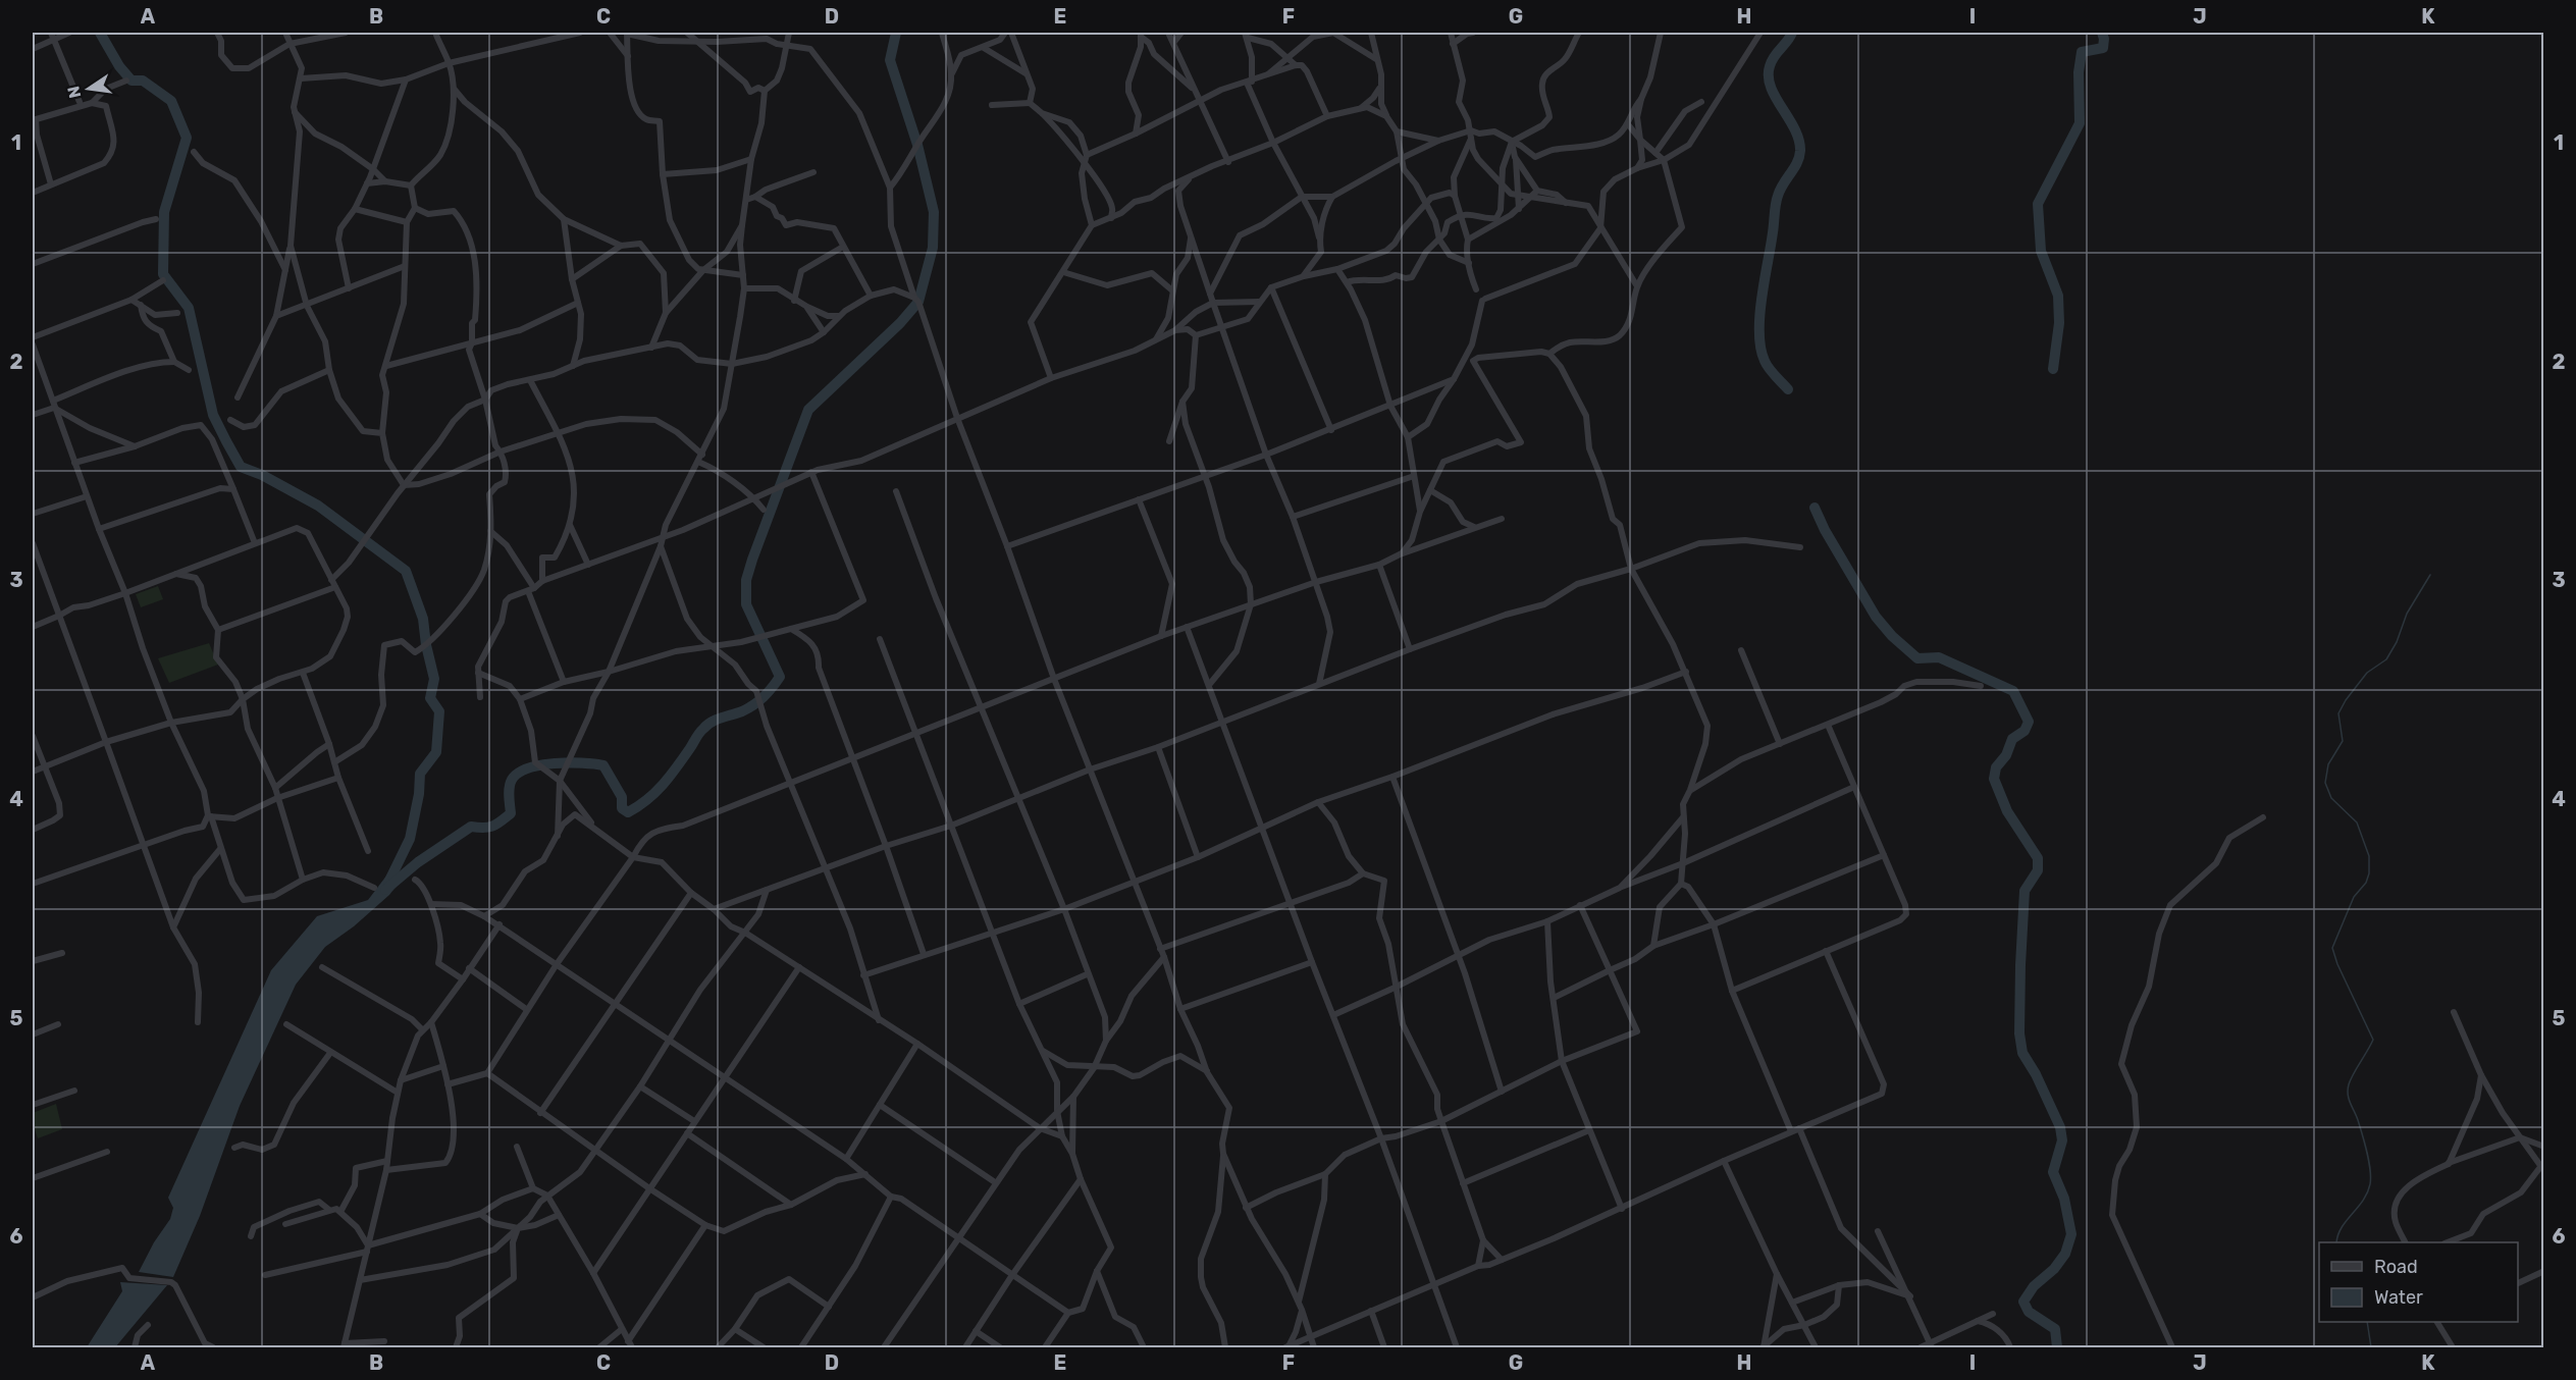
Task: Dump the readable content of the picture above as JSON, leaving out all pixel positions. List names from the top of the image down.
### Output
{
  "legend": ["Road", "Water"],
  "north": "left",
  "grid": {
    "columns": [
      "A",
      "B",
      "C",
      "D",
      "E",
      "F",
      "G",
      "H",
      "I",
      "J",
      "K"
    ],
    "rows": [
      "1",
      "2",
      "3",
      "4",
      "5",
      "6"
    ]
  }
}
